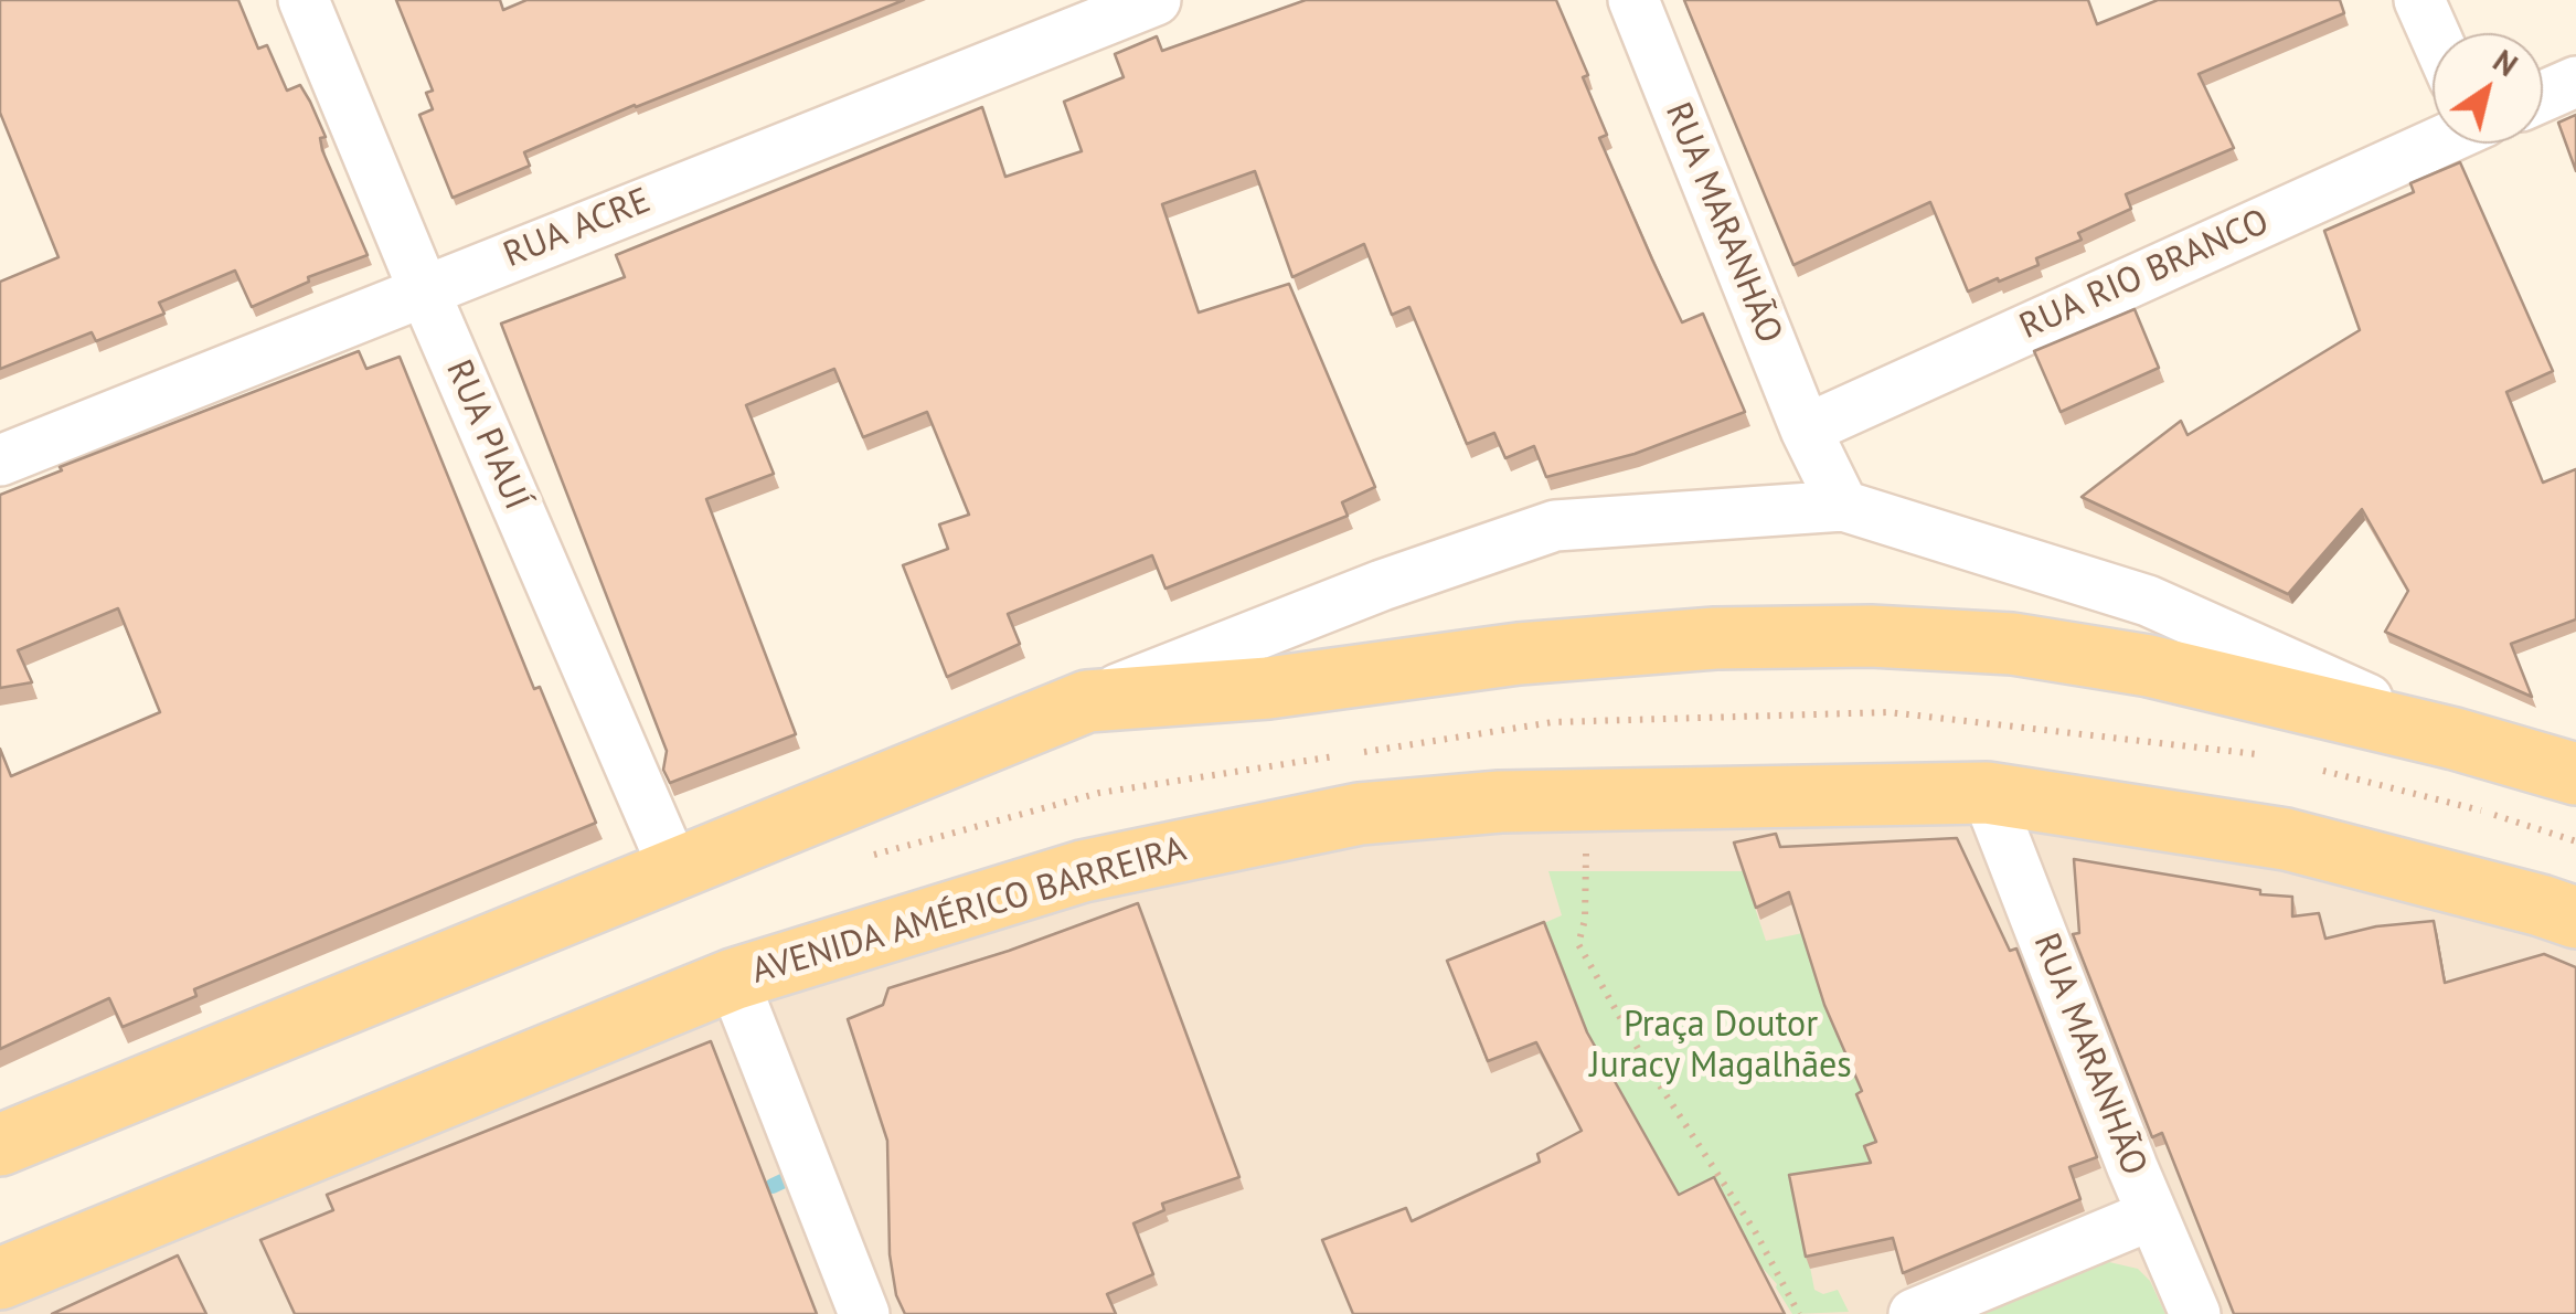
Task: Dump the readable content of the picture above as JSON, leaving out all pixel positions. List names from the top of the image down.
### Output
{
  "streets": {
    "main road": ["AVENIDA AMÉRICO BARREIRA"],
    "street": [
      "RUA MARANHÃO",
      "RUA ACRE",
      "RUA RIO BRANCO",
      "RUA PIAUÍ"
    ]
  },
  "crossings": [
    ["RUA MARANHÃO", "RUA RIO BRANCO"],
    ["RUA MARANHÃO", "AVENIDA AMÉRICO BARREIRA"],
    ["RUA ACRE", "RUA PIAUÍ"]
  ],
  "parks": ["Praça Doutor Juracy Magalhães"],
  "north": "top right"
}
